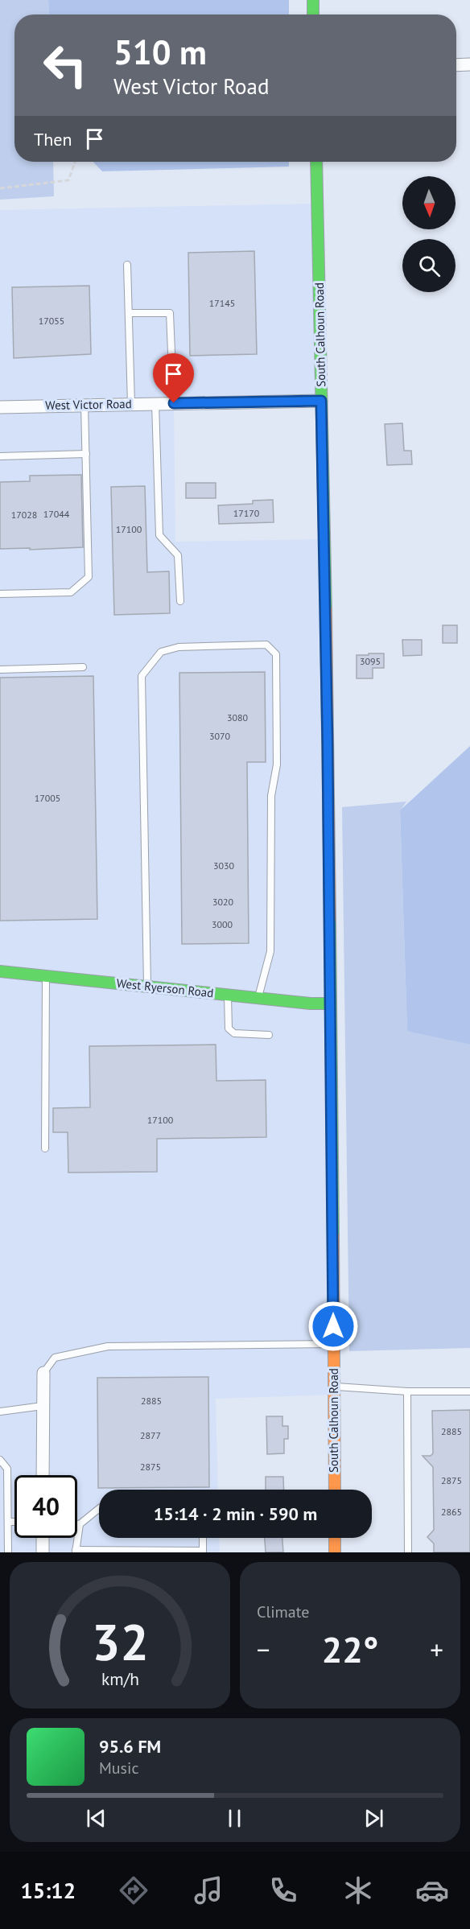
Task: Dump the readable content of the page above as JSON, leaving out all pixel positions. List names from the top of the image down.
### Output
{
  "streets": {
    "street": ["South Calhoun Road", "West Victor Road", "West Ryerson Road"]
  },
  "crossings": [
    ["South Calhoun Road", "West Victor Road"],
    ["South Calhoun Road", "West Ryerson Road"]
  ],
  "house_numbers": [
    "17145",
    "17055",
    "17170",
    "17044",
    "17028",
    "17100",
    "3095",
    "3080",
    "3070",
    "17005",
    "3030",
    "3020",
    "3000",
    "17100",
    "2885",
    "2885",
    "2877",
    "2875",
    "2875",
    "2865"
  ],
  "north": "bottom",
  "page": {
    "turn": ["510 m", "West Victor Road"],
    "then": "Then",
    "limit": "40",
    "trip": "15:14 · 2 min · 590 m",
    "tile": "Climate",
    "heat": ["−", "22°", "+"],
    "song": ["95.6 FM", "Music"],
    "tabs": "15:12",
    "gauge": ["32", "km/h"]
  }
}
